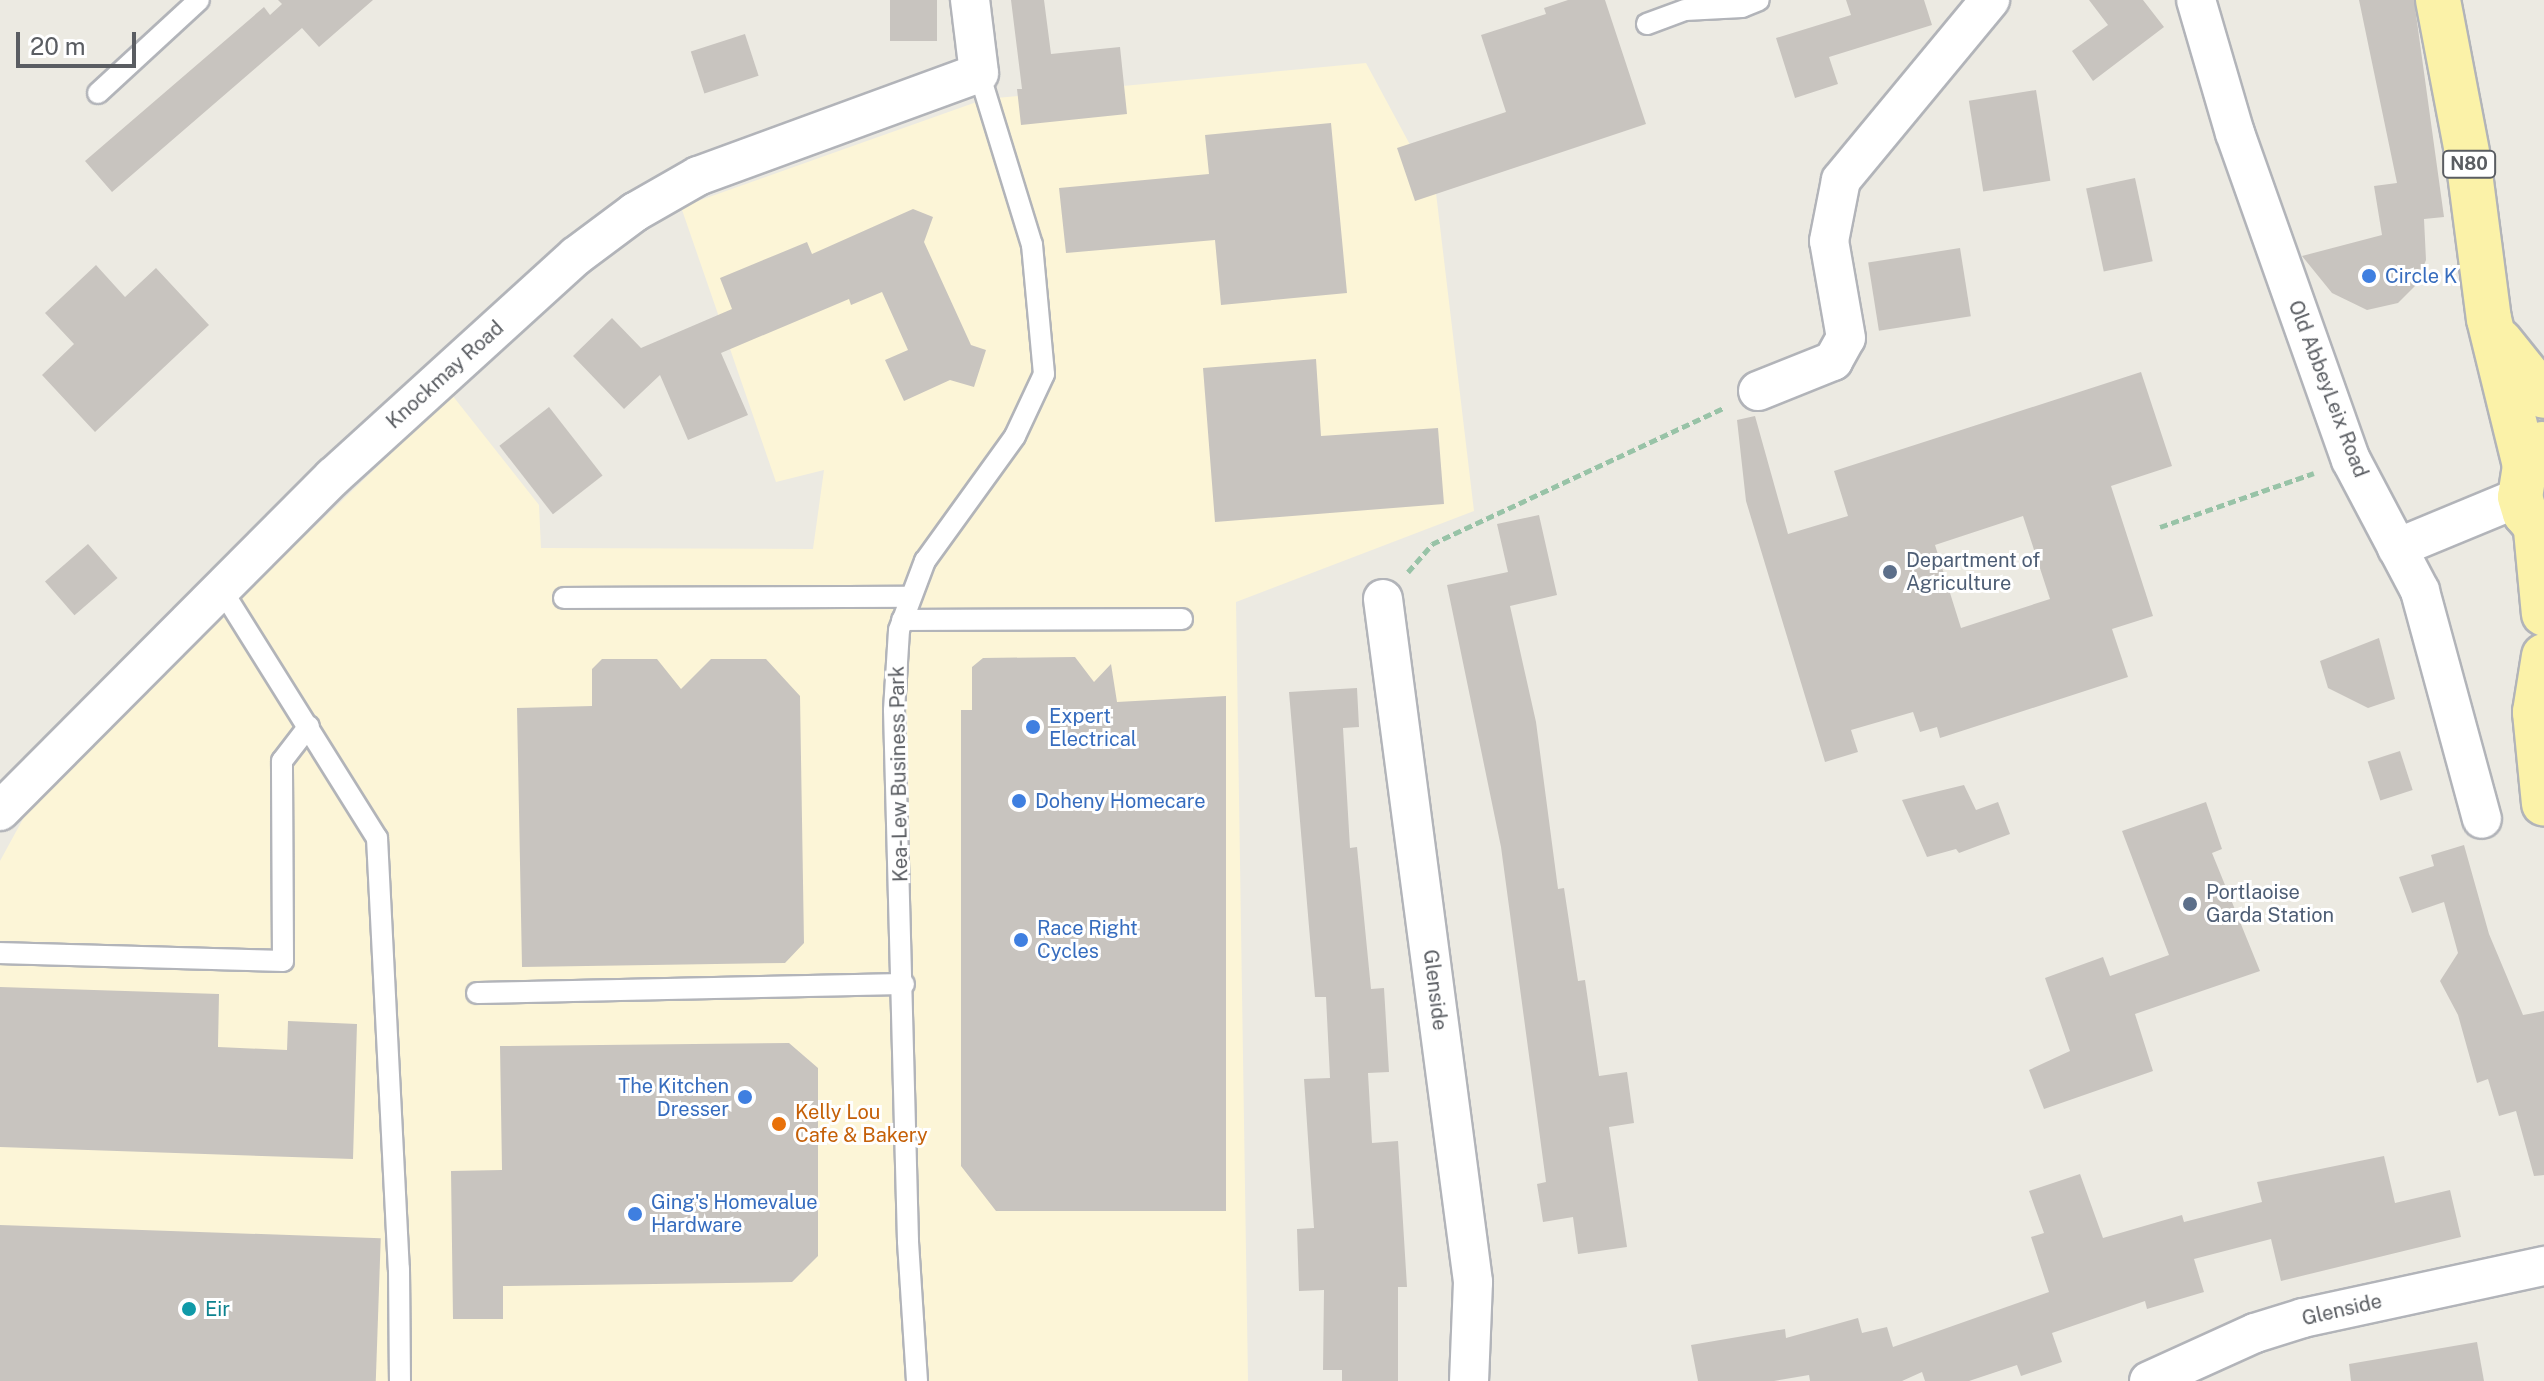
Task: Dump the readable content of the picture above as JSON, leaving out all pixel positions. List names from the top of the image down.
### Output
{
  "streets": {
    "main road": ["N80"],
    "street": ["Knockmay Road", "Old AbbeyLeix Road", "Glenside"],
    "lane": ["Kea-Lew Business Park"]
  },
  "crossings": [
    ["Knockmay Road", "Kea-Lew Business Park"]
  ],
  "places": [
    "Circle K",
    "Department of Agriculture",
    "Expert Electrical",
    "Doheny Homecare",
    "Portlaoise Garda Station",
    "Race Right Cycles",
    "The Kitchen Dresser",
    "Kelly Lou Cafe & Bakery",
    "Ging's Homevalue Hardware",
    "Eir"
  ],
  "scale_bar": "20 m"
}
